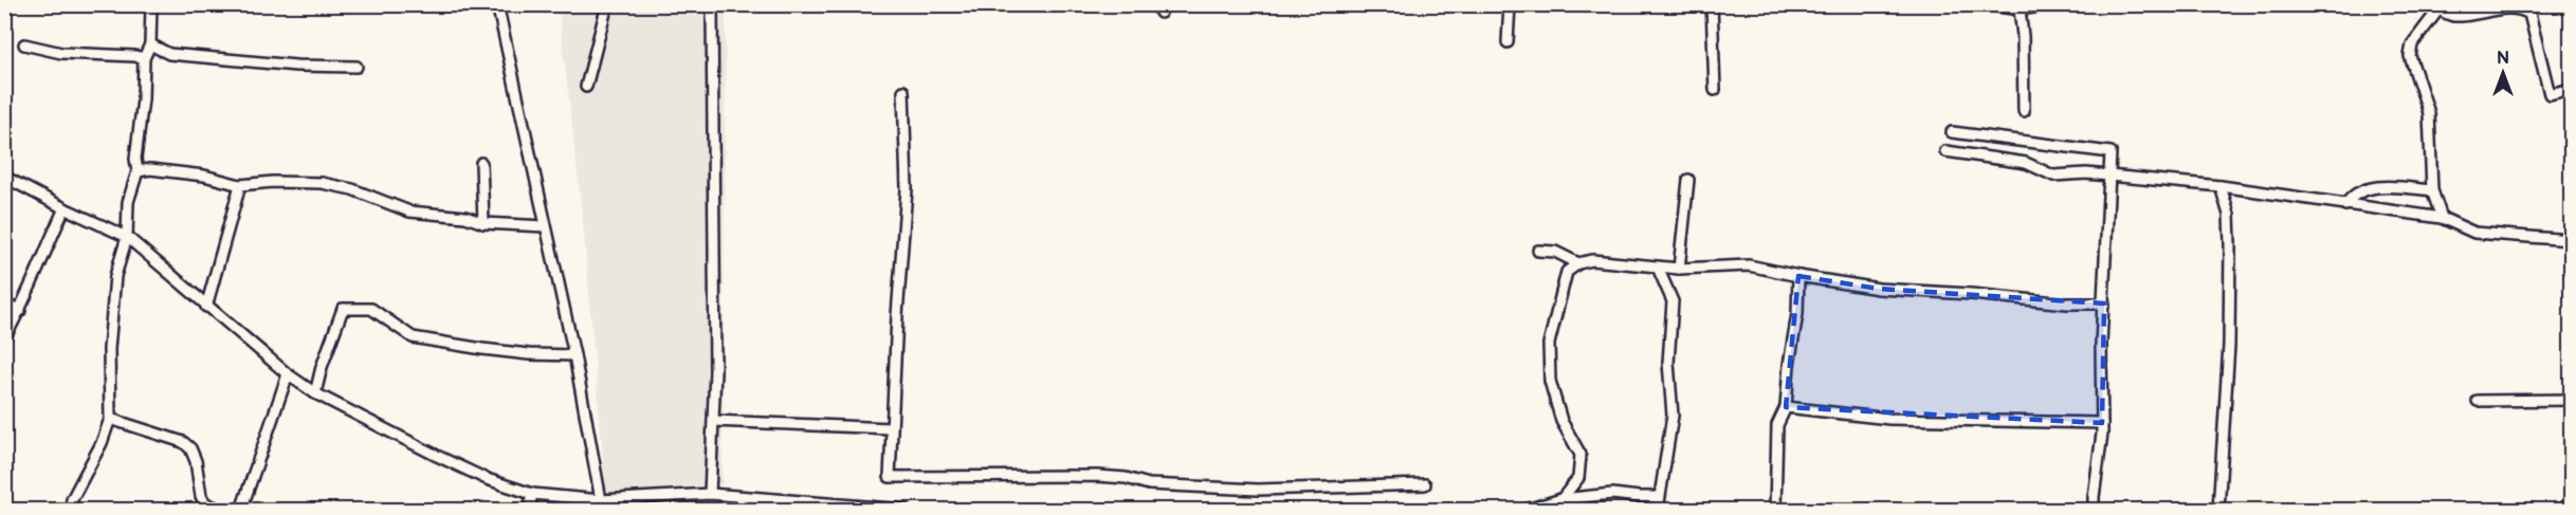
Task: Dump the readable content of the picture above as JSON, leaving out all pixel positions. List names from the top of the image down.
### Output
{
  "north": "top"
}
